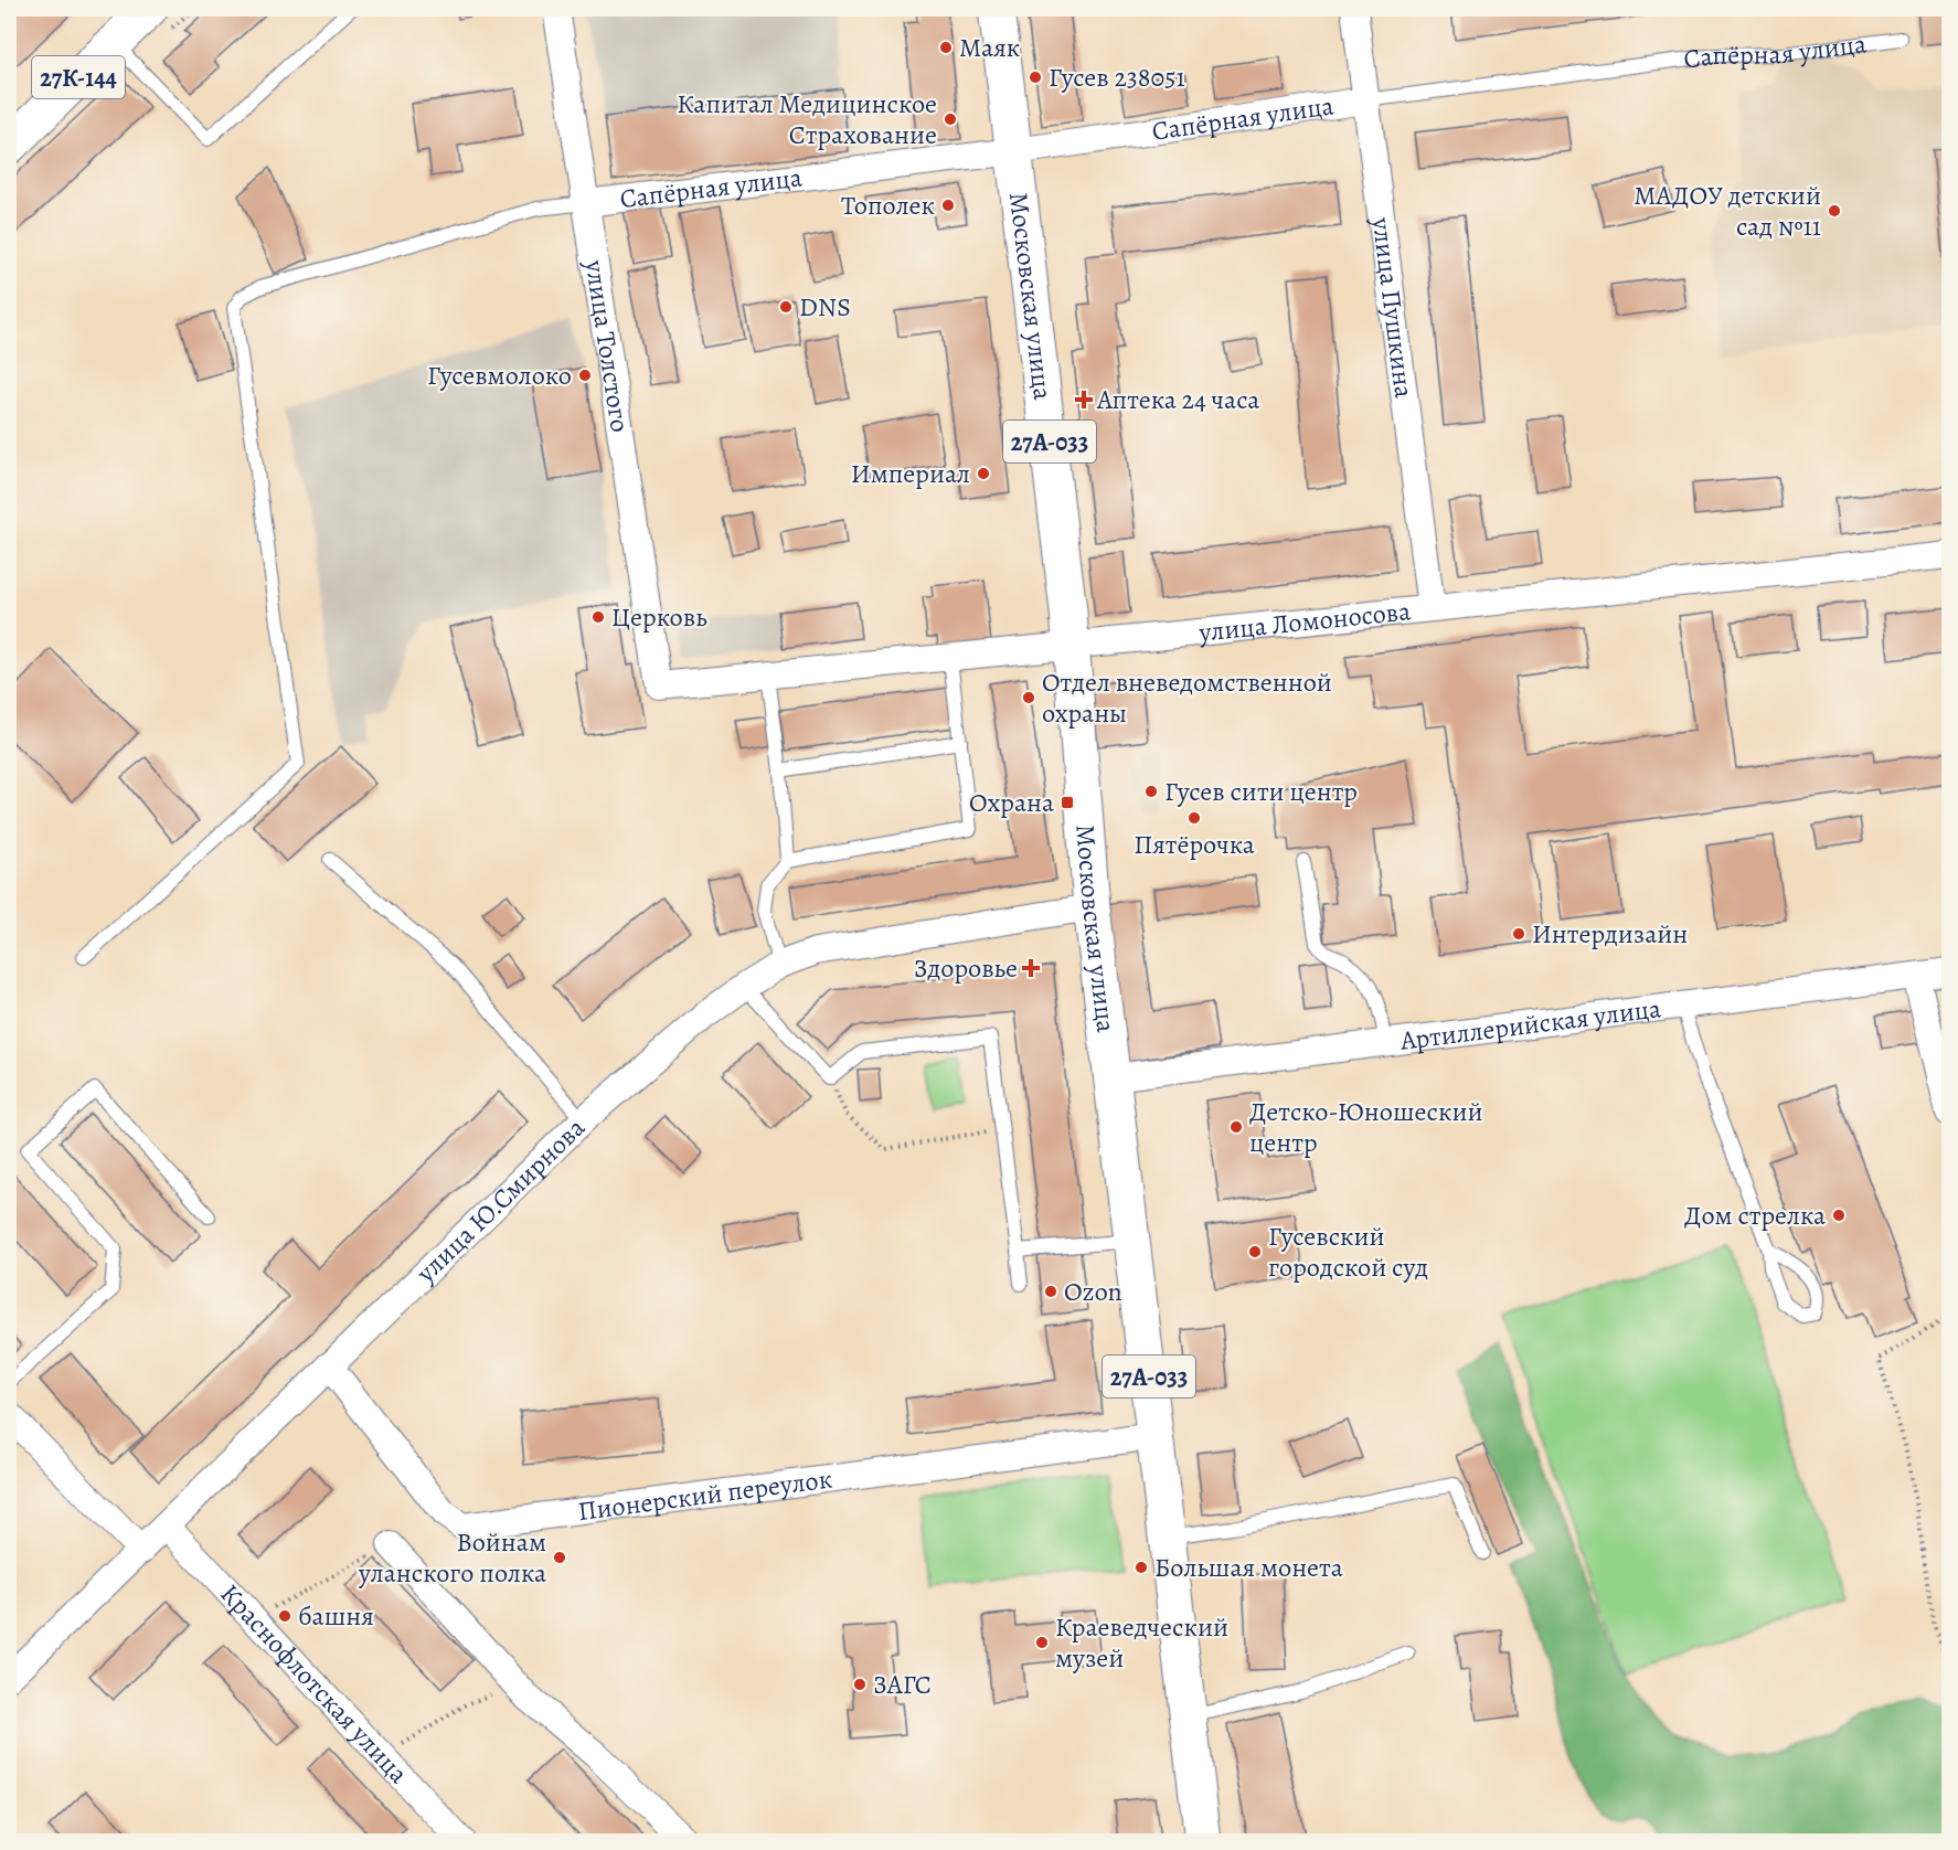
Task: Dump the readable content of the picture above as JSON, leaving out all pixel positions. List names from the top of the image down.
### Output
{
  "streets": {
    "main road": ["27К-144", "Московская улица", "27А-033"],
    "street": [
      "Сапёрная улица",
      "улица Пушкина",
      "улица Толстого",
      "улица Ломоносова",
      "Артиллерийская улица",
      "улица Ю.Смирнова",
      "Пионерский переулок",
      "Краснофлотская улица"
    ]
  },
  "crossings": [
    ["Сапёрная улица", "Московская улица"],
    ["Сапёрная улица", "улица Пушкина"],
    ["Сапёрная улица", "улица Толстого"],
    ["Московская улица", "улица Ломоносова"],
    ["Московская улица", "Артиллерийская улица"],
    ["Московская улица", "улица Ю.Смирнова"],
    ["Московская улица", "Пионерский переулок"],
    ["улица Пушкина", "улица Ломоносова"],
    ["улица Толстого", "улица Ломоносова"],
    ["улица Ю.Смирнова", "Пионерский переулок"],
    ["улица Ю.Смирнова", "Краснофлотская улица"]
  ],
  "places": {
    "other": [
      "Маяк",
      "Гусев 238051",
      "Капитал Медицинское Страхование",
      "Тополек",
      "МАДОУ детский сад №11",
      "DNS",
      "Гусевмолоко",
      "Империал",
      "Церковь",
      "Отдел вневедомственной охраны",
      "Гусев сити центр",
      "Пятёрочка",
      "Интердизайн",
      "Детско-Юношеский центр",
      "Дом стрелка",
      "Гусевский городской суд",
      "Ozon",
      "Войнам уланского полка",
      "Большая монета",
      "башня",
      "Краеведческий музей",
      "ЗАГС"
    ],
    "health": ["Аптека 24 часа", "Здоровье"],
    "transit": ["Охрана"]
  }
}
